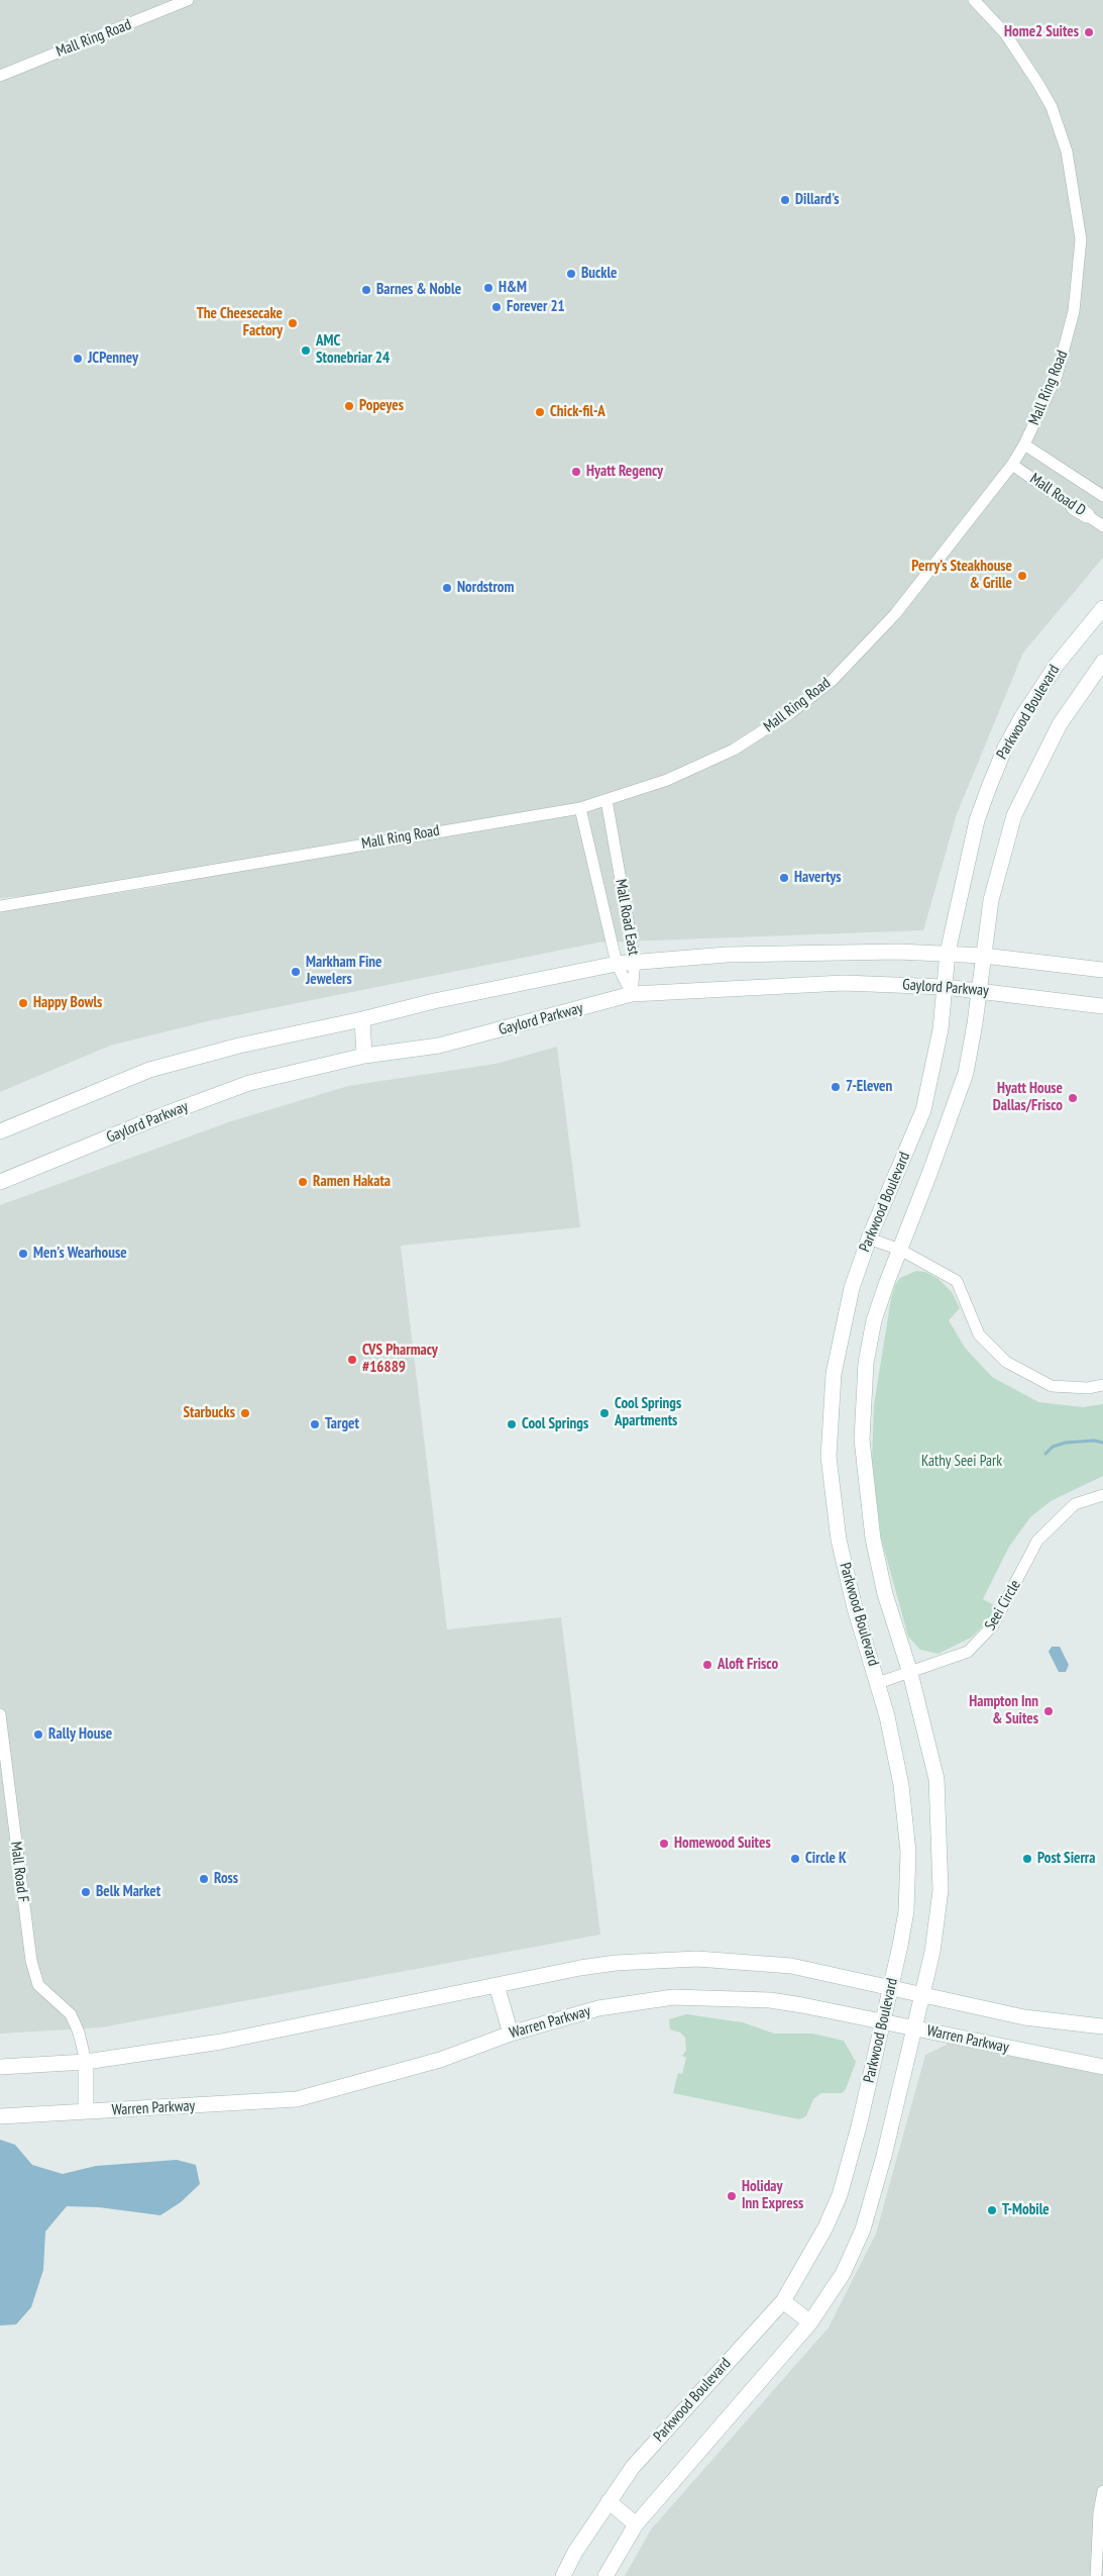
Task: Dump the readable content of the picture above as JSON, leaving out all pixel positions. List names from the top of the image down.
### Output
{
  "streets": {
    "main road": ["Parkwood Boulevard", "Gaylord Parkway", "Warren Parkway"],
    "street": [
      "Mall Ring Road",
      "Mall Road D",
      "Mall Road East",
      "Seei Circle",
      "Mall Road F"
    ]
  },
  "crossings": [
    ["Mall Ring Road", "Mall Road D"],
    ["Mall Ring Road", "Mall Road East"],
    ["Parkwood Boulevard", "Gaylord Parkway"],
    ["Parkwood Boulevard", "Seei Circle"],
    ["Parkwood Boulevard", "Warren Parkway"],
    ["Mall Road East", "Gaylord Parkway"]
  ],
  "parks": ["Kathy Seei Park"],
  "places": [
    "Home2 Suites",
    "Dillard's",
    "Buckle",
    "H&M",
    "Barnes & Noble",
    "Forever 21",
    "The Cheesecake Factory",
    "AMC Stonebriar 24",
    "JCPenney",
    "Popeyes",
    "Chick-fil-A",
    "Hyatt Regency",
    "Perry’s Steakhouse & Grille",
    "Nordstrom",
    "Havertys",
    "Markham Fine Jewelers",
    "Happy Bowls",
    "7-Eleven",
    "Hyatt House Dallas/Frisco",
    "Ramen Hakata",
    "Men's Wearhouse",
    "CVS Pharmacy #16889",
    "Starbucks",
    "Cool Springs Apartments",
    "Target",
    "Cool Springs",
    "Aloft Frisco",
    "Hampton Inn & Suites",
    "Rally House",
    "Homewood Suites",
    "Circle K",
    "Post Sierra",
    "Ross",
    "Belk Market",
    "Holiday Inn Express",
    "T-Mobile"
  ]
}
